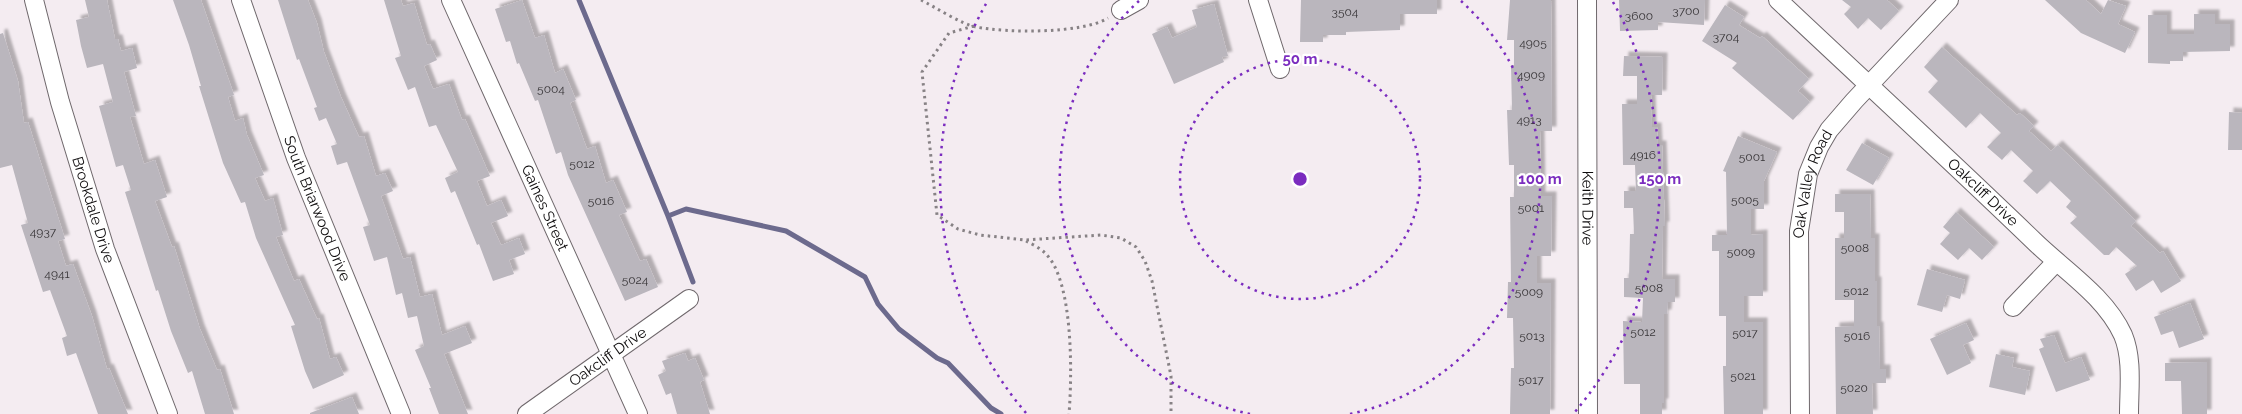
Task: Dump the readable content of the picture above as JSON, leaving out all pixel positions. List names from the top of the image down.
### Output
{
  "streets": {
    "street": [
      "Oak Valley Road",
      "Oakcliff Drive",
      "Gaines Street",
      "Keith Drive",
      "South Briarwood Drive",
      "Brookdale Drive"
    ]
  },
  "crossings": [
    ["Oak Valley Road", "Oakcliff Drive"],
    ["Oakcliff Drive", "Gaines Street"]
  ],
  "house_numbers": [
    "3700",
    "3504",
    "3600",
    "3704",
    "4905",
    "4909",
    "5004",
    "4913",
    "4916",
    "5001",
    "5012",
    "5005",
    "5016",
    "5001",
    "4937",
    "5008",
    "5009",
    "4941",
    "5024",
    "5008",
    "5012",
    "5009",
    "5012",
    "5017",
    "5013",
    "5016",
    "5021",
    "5017",
    "5020"
  ],
  "rings": ["50 m", "100 m", "150 m"]
}
